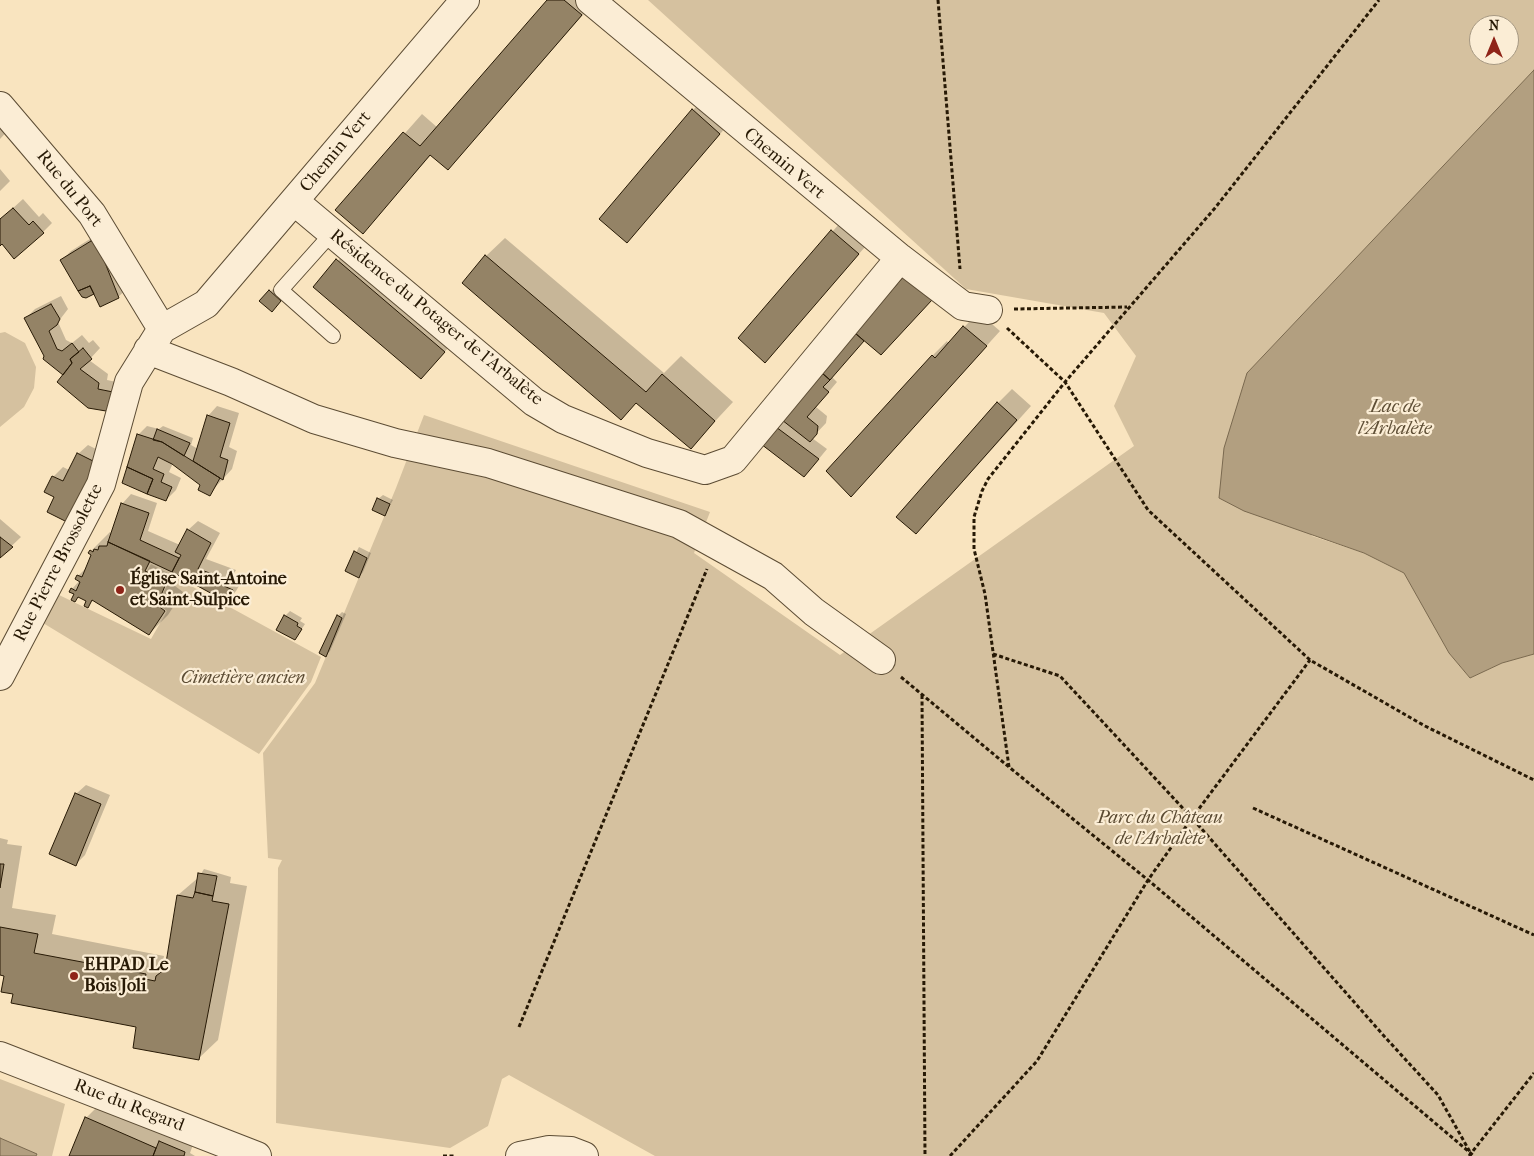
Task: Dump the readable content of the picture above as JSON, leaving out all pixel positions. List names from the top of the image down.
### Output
{
  "streets": {
    "street": [
      "Chemin Vert",
      "Rue du Port",
      "Résidence du Potager de l'Arbalète",
      "Rue Pierre Brossolette",
      "Rue du Regard"
    ]
  },
  "crossings": [
    ["Chemin Vert", "Résidence du Potager de l'Arbalète"],
    ["Chemin Vert", "Rue Pierre Brossolette"],
    ["Rue du Port", "Rue Pierre Brossolette"]
  ],
  "water": ["Lac de l'Arbalète"],
  "parks": ["Cimetière ancien", "Parc du Château de l'Arbalète"],
  "places": ["Église Saint-Antoine et Saint-Sulpice", "EHPAD Le Bois Joli"],
  "north": "top"
}
